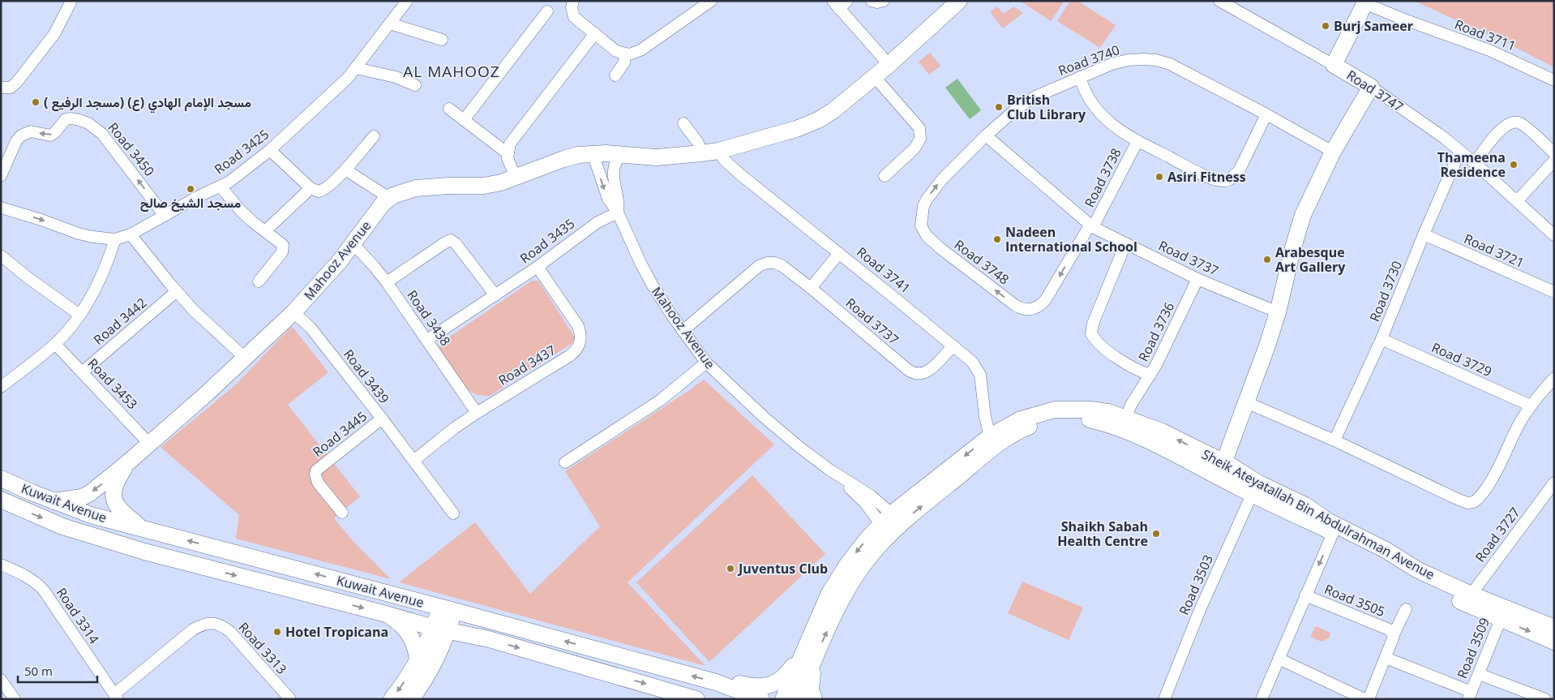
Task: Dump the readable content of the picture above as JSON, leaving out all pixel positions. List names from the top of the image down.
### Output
{
  "streets": {
    "street": [
      "Road 3711",
      "Road 3740",
      "Road 3747",
      "Road 3450",
      "Road 3425",
      "Road 3738",
      "Road 3435",
      "Road 3721",
      "Road 3737",
      "Mahooz Avenue",
      "Road 3748",
      "Road 3741",
      "Road 3730",
      "Road 3438",
      "Road 3442",
      "Road 3736",
      "Road 3729",
      "Road 3437",
      "Road 3439",
      "Road 3453",
      "Road 3445",
      "Kuwait Avenue",
      "Sheik Ateyatallah Bin Abdulrahman Avenue",
      "Road 3727",
      "Road 3503",
      "Road 3505",
      "Road 3314",
      "Road 3313",
      "Road 3509"
    ]
  },
  "crossings": [
    ["Road 3740", "Road 3738"],
    ["Road 3740", "Road 3737"],
    ["Road 3740", "Road 3748"],
    ["Road 3747", "Road 3730"],
    ["Road 3450", "Road 3425"],
    ["Road 3738", "Road 3737"],
    ["Road 3738", "Road 3748"],
    ["Road 3435", "Mahooz Avenue"],
    ["Road 3435", "Road 3438"],
    ["Road 3435", "Road 3437"],
    ["Road 3721", "Road 3730"],
    ["Road 3737", "Mahooz Avenue"],
    ["Road 3737", "Road 3748"],
    ["Road 3737", "Road 3741"],
    ["Road 3737", "Road 3736"],
    ["Mahooz Avenue", "Road 3438"],
    ["Mahooz Avenue", "Road 3439"],
    ["Mahooz Avenue", "Road 3453"],
    ["Mahooz Avenue", "Kuwait Avenue"],
    ["Mahooz Avenue", "Sheik Ateyatallah Bin Abdulrahman Avenue"],
    ["Road 3741", "Sheik Ateyatallah Bin Abdulrahman Avenue"],
    ["Road 3730", "Road 3729"],
    ["Road 3438", "Road 3437"],
    ["Road 3442", "Road 3453"],
    ["Road 3437", "Road 3439"],
    ["Road 3439", "Road 3445"],
    ["Sheik Ateyatallah Bin Abdulrahman Avenue", "Road 3727"],
    ["Sheik Ateyatallah Bin Abdulrahman Avenue", "Road 3503"],
    ["Sheik Ateyatallah Bin Abdulrahman Avenue", "Road 3505"],
    ["Sheik Ateyatallah Bin Abdulrahman Avenue", "Road 3509"],
    ["Road 3314", "Road 3313"]
  ],
  "districts": ["AL MAHOOZ"],
  "places": [
    "Burj Sameer",
    "( مسجد الرفيع) مسجد الإمام الهادي (ع)",
    "British Club Library",
    "Thameena Residence",
    "Asiri Fitness",
    "مسجد الشيخ صالح",
    "Nadeen International School",
    "Arabesque Art Gallery",
    "Shaikh Sabah Health Centre",
    "Juventus Club",
    "Hotel Tropicana"
  ],
  "scale_bar": "50 m"
}
